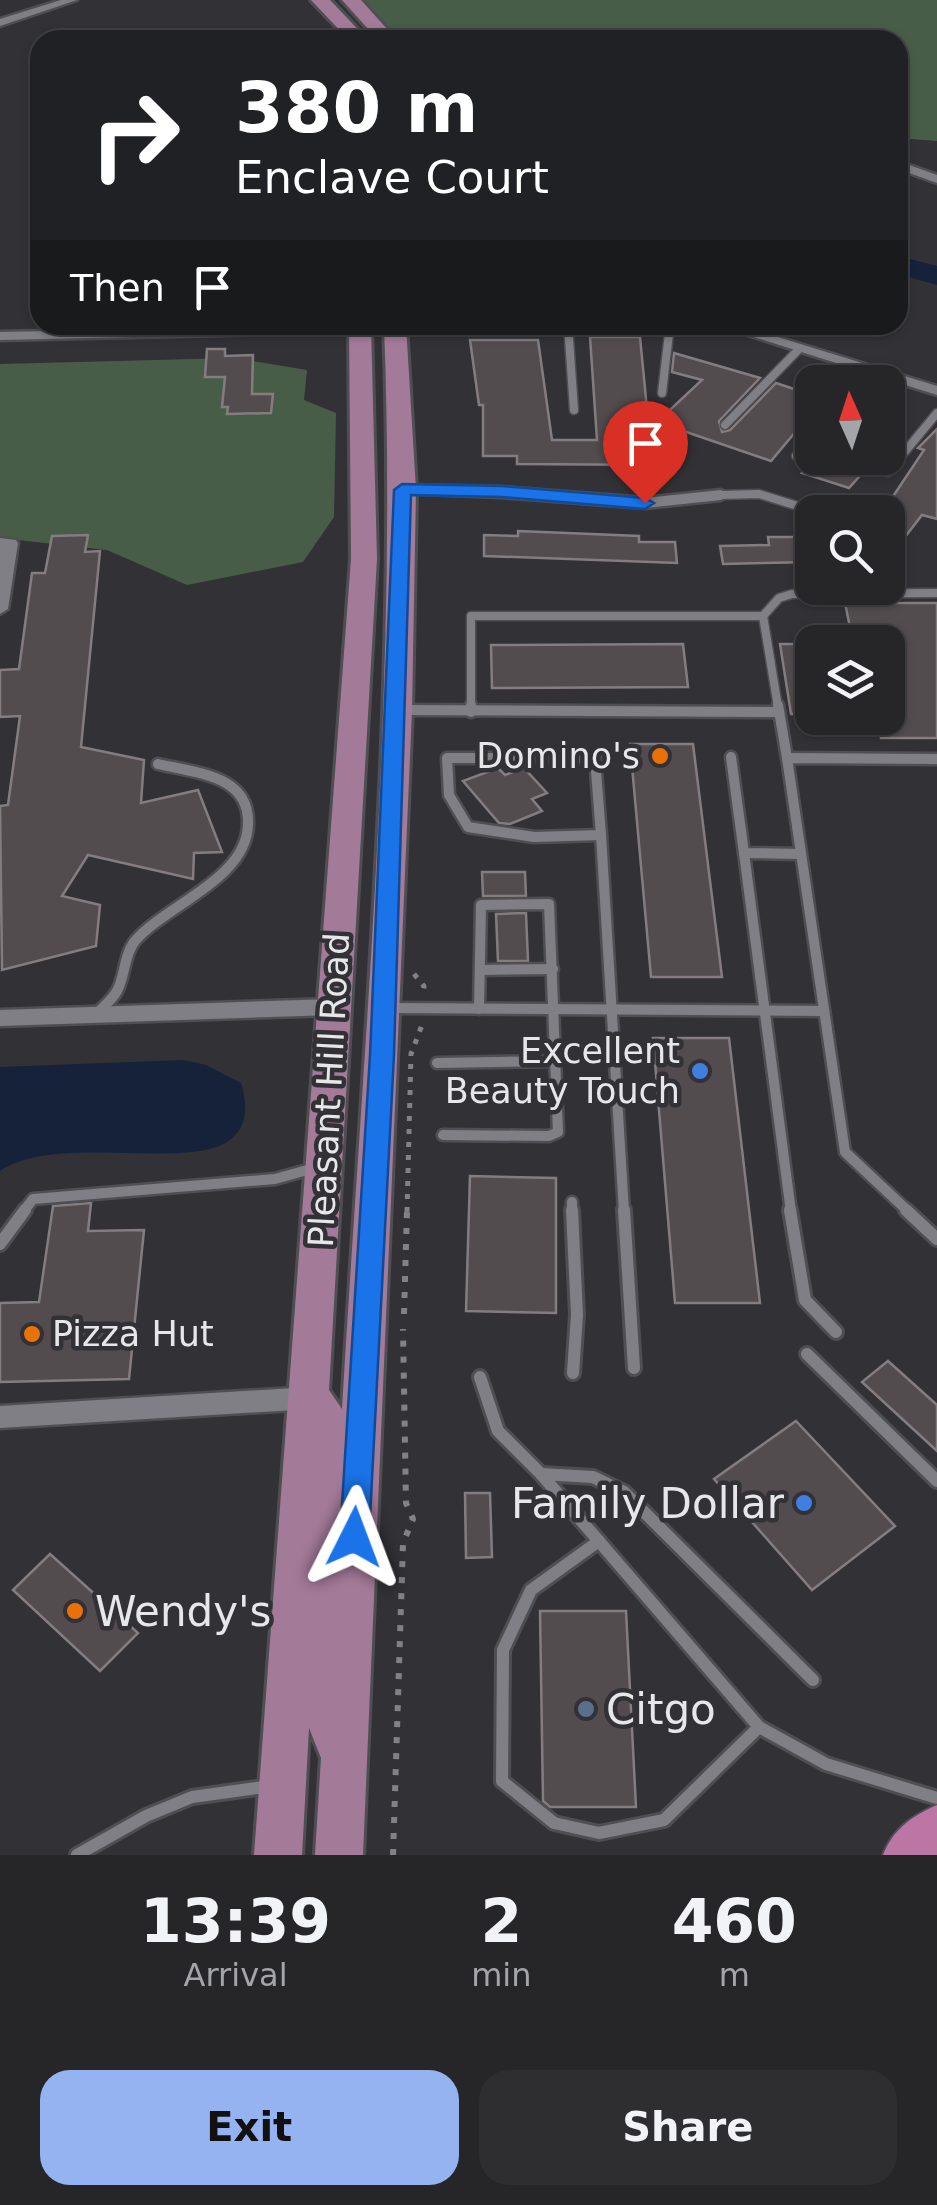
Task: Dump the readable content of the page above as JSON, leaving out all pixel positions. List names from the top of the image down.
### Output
{
  "streets": {
    "main road": ["Pleasant Hill Road"]
  },
  "places": [
    "Domino's",
    "Excellent Beauty Touch",
    "Pizza Hut",
    "Family Dollar",
    "Wendy's",
    "Citgo"
  ],
  "north": "top",
  "page": {
    "turn": ["380 m", "Enclave Court"],
    "then": "Then",
    "eta": [
      "13:39",
      "Arrival",
      "2",
      "min",
      "460",
      "m"
    ],
    "buttons": ["Exit", "Share"]
  }
}
